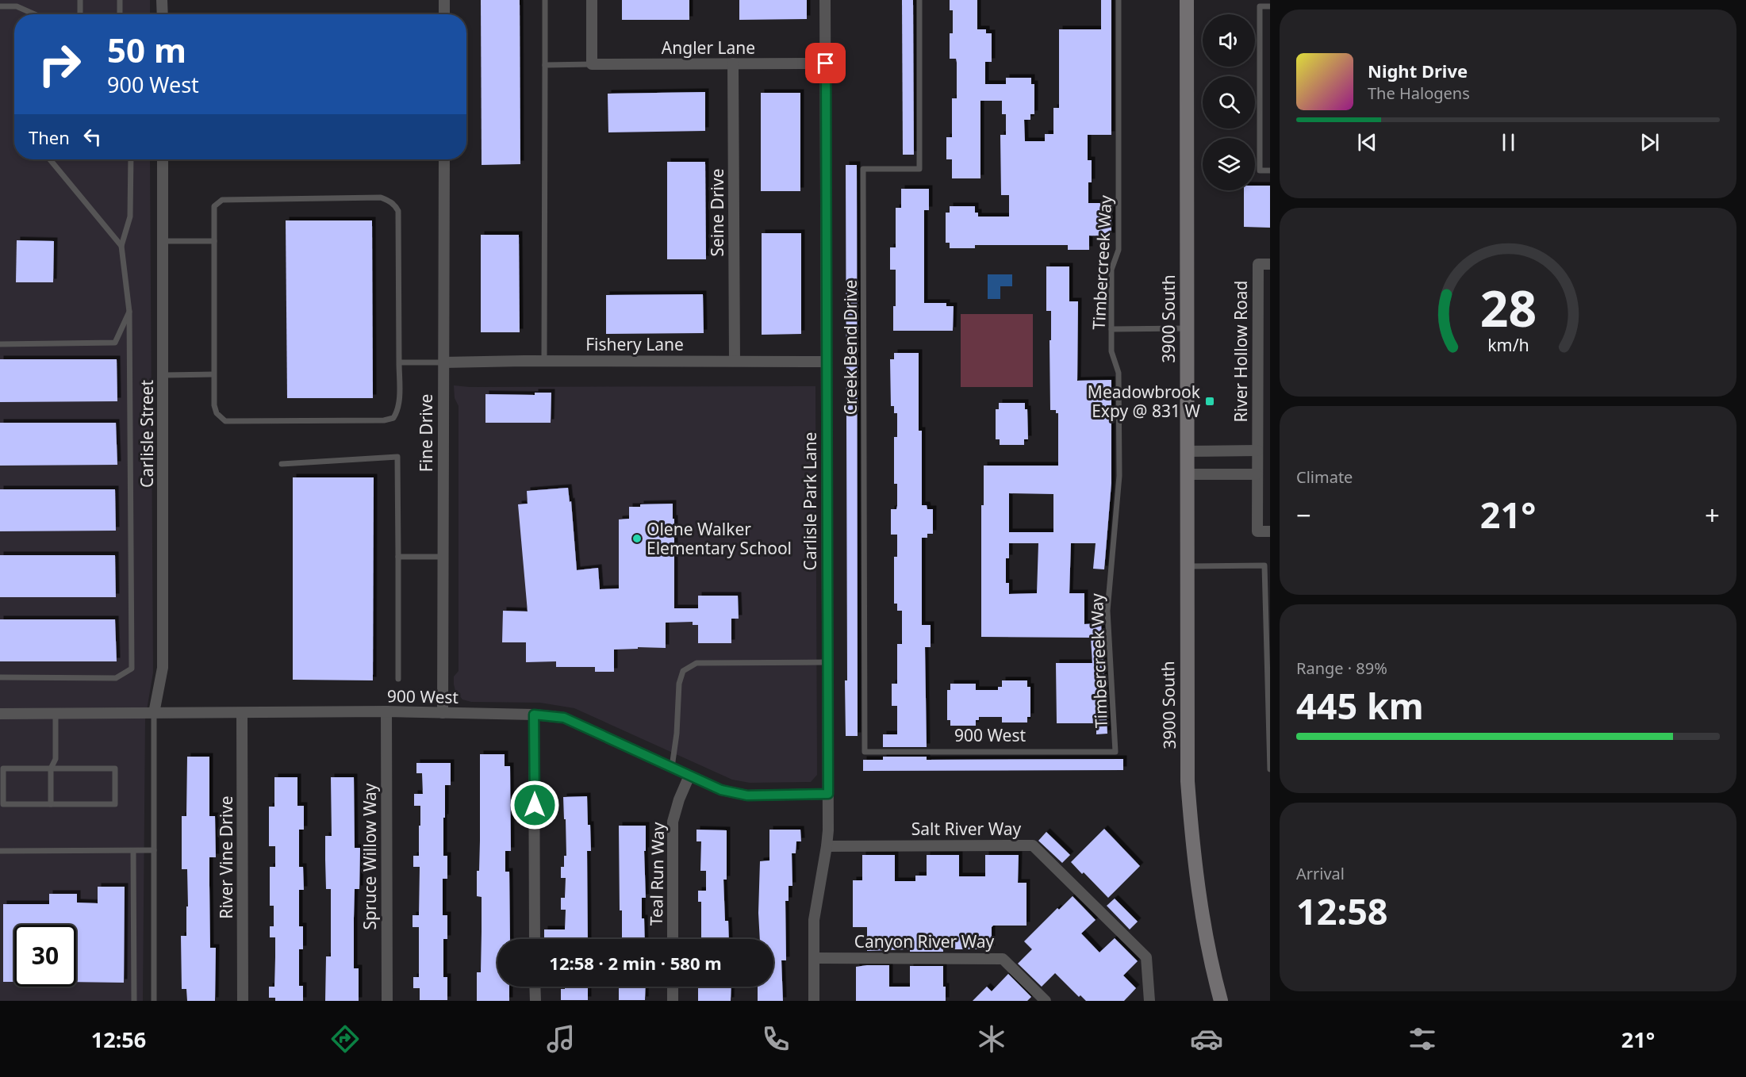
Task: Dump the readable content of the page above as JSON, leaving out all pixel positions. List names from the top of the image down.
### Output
{
  "streets": {
    "main road": ["3900 South"],
    "street": [
      "Angler Lane",
      "Seine Drive",
      "Fishery Lane",
      "River Hollow Road",
      "Fine Drive",
      "Carlisle Street",
      "Carlisle Park Lane",
      "900 West",
      "Salt River Way",
      "Spruce Willow Way",
      "River Vine Drive",
      "Teal Run Way",
      "Canyon River Way"
    ],
    "lane": ["Timbercreek Way", "Creek Bend Drive"]
  },
  "crossings": [
    ["Angler Lane", "Seine Drive"],
    ["Angler Lane", "Carlisle Park Lane"],
    ["Seine Drive", "Fishery Lane"],
    ["Timbercreek Way", "900 West"],
    ["Fishery Lane", "Fine Drive"],
    ["Fishery Lane", "Carlisle Park Lane"],
    ["Creek Bend Drive", "900 West"],
    ["Fine Drive", "900 West"],
    ["Carlisle Street", "900 West"],
    ["Carlisle Park Lane", "900 West"],
    ["Carlisle Park Lane", "Salt River Way"],
    ["Carlisle Park Lane", "Canyon River Way"],
    ["900 West", "Spruce Willow Way"],
    ["900 West", "River Vine Drive"],
    ["900 West", "Teal Run Way"]
  ],
  "places": {
    "transit": ["Meadowbrook Expy @ 831 W"],
    "other": ["Olene Walker Elementary School"]
  },
  "page": {
    "turn": ["50 m", "900 West"],
    "song": ["Night Drive", "The Halogens"],
    "then": "Then",
    "tile": [
      "Climate",
      ["Range · 89%", "445 km"],
      ["Arrival", "12:58"]
    ],
    "heat": ["−", "21°", "+"],
    "limit": "30",
    "trip": "12:58 · 2 min · 580 m",
    "tabs": ["12:56", "21°"],
    "gauge": ["28", "km/h"]
  }
}
